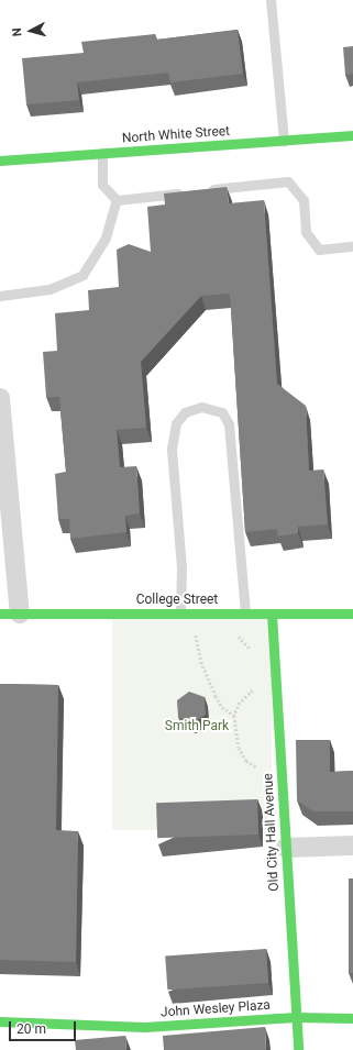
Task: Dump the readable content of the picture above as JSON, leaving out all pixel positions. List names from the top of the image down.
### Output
{
  "streets": {
    "street": [
      "North White Street",
      "College Street",
      "Old City Hall Avenue",
      "John Wesley Plaza"
    ]
  },
  "crossings": [
    ["College Street", "Old City Hall Avenue"],
    ["Old City Hall Avenue", "John Wesley Plaza"]
  ],
  "parks": ["Smith Park"],
  "scale_bar": "20 m",
  "north": "left"
}
